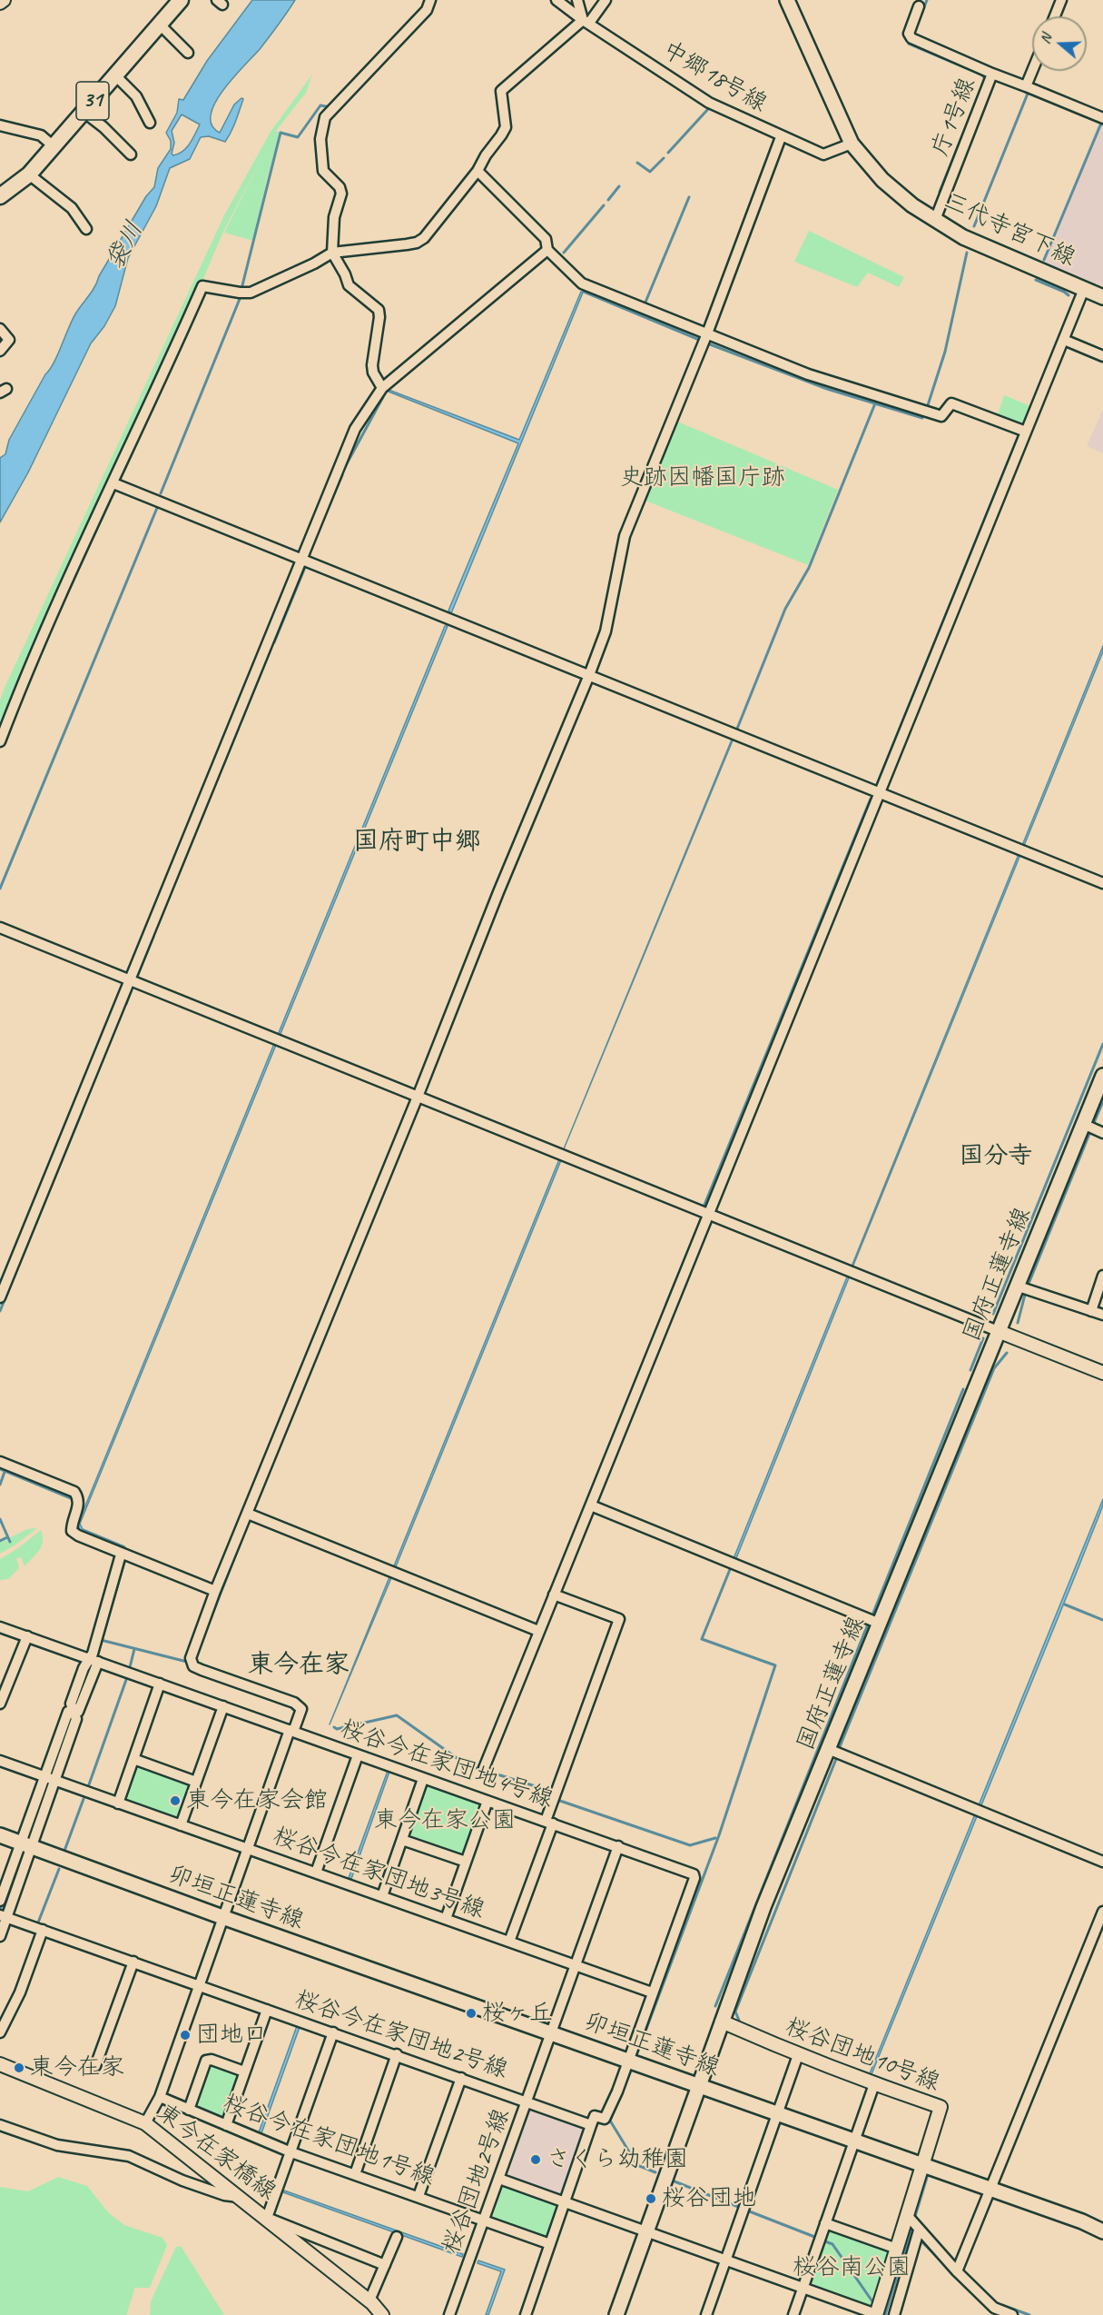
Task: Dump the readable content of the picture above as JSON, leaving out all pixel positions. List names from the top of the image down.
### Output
{
  "streets": {
    "main road": [
      "31",
      "三代寺宮下線",
      "国府正蓮寺線",
      "卯垣正蓮寺線"
    ],
    "street": [
      "中郷18号線",
      "庁1号線",
      "桜谷今在家団地4号線",
      "桜谷今在家団地3号線",
      "桜谷今在家団地2号線",
      "桜谷団地10号線",
      "桜谷今在家団地1号線",
      "東今在家橋線",
      "桜谷団地2号線"
    ]
  },
  "crossings": [
    ["中郷18号線", "三代寺宮下線"],
    ["庁1号線", "三代寺宮下線"],
    ["国府正蓮寺線", "卯垣正蓮寺線"],
    ["国府正蓮寺線", "桜谷団地10号線"],
    ["桜谷今在家団地4号線", "桜谷今在家団地3号線"],
    ["桜谷今在家団地4号線", "卯垣正蓮寺線"],
    ["桜谷今在家団地4号線", "桜谷今在家団地2号線"],
    ["桜谷今在家団地4号線", "桜谷団地2号線"],
    ["桜谷今在家団地3号線", "桜谷団地2号線"],
    ["卯垣正蓮寺線", "桜谷団地10号線"],
    ["卯垣正蓮寺線", "桜谷団地2号線"],
    ["桜谷今在家団地2号線", "桜谷団地2号線"],
    ["桜谷今在家団地1号線", "桜谷団地2号線"]
  ],
  "districts": ["国府町中郷", "国分寺", "東今在家"],
  "water": ["袋川"],
  "parks": ["史跡因幡国庁跡", "東今在家公園", "桜谷南公園"],
  "places": [
    "東今在家会館",
    "桜ヶ丘",
    "団地口",
    "東今在家",
    "さくら幼稚園",
    "桜谷団地"
  ],
  "north": "left"
}
